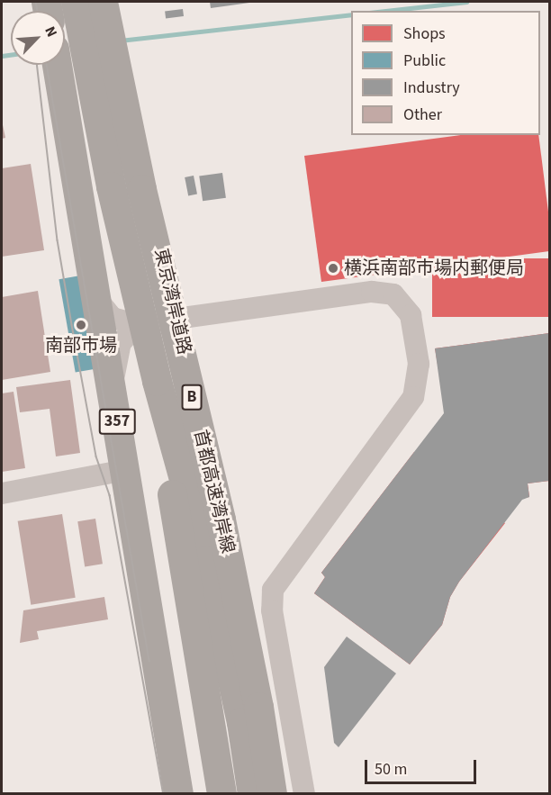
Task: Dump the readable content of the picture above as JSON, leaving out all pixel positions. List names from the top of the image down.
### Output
{
  "streets": {
    "highway": [
      "東京湾岸道路",
      "B",
      "357",
      "首都高速湾岸線"
    ]
  },
  "crossings": [
    ["東京湾岸道路", "首都高速湾岸線"]
  ],
  "places": ["横浜南部市場内郵便局", "南部市場"],
  "legend": [
    "Shops",
    "Public",
    "Industry",
    "Other"
  ],
  "scale_bar": "50 m",
  "north": "top right"
}
